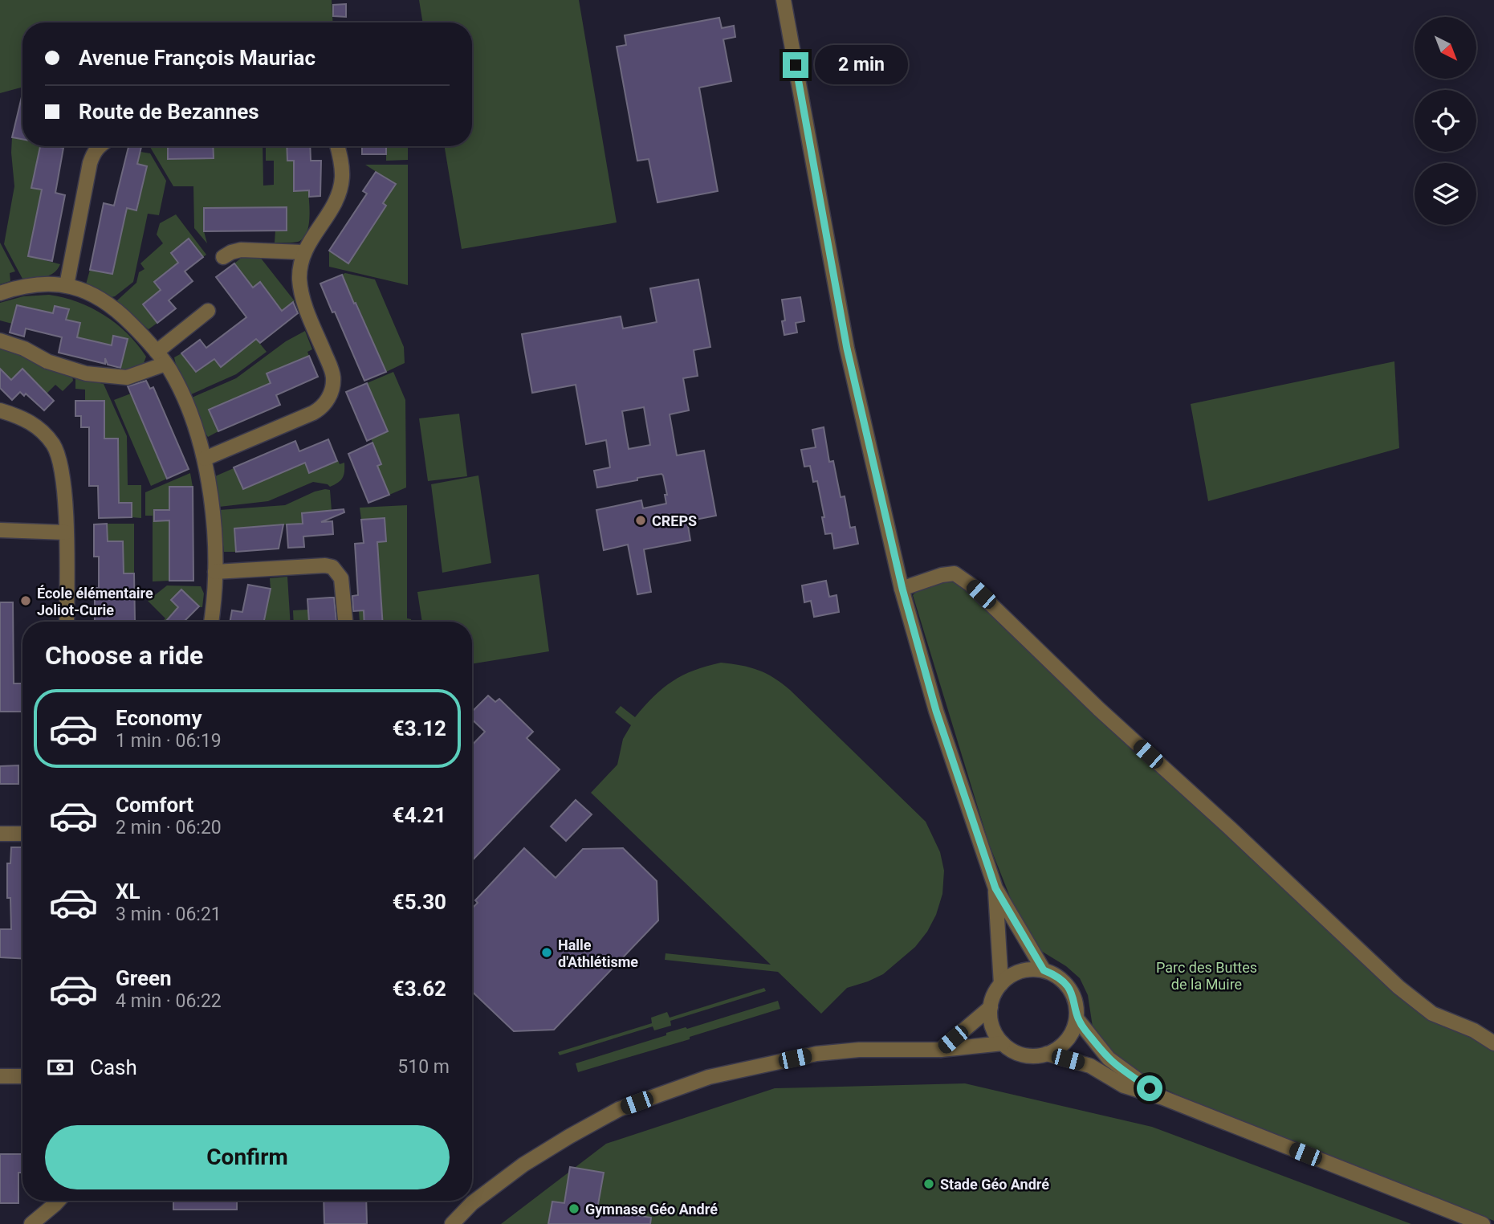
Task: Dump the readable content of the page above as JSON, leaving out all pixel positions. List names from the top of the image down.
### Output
{
  "parks": ["Parc des Buttes de la Muire"],
  "places": [
    "CREPS",
    "École élémentaire Joliot-Curie",
    "Halle d'Athlétisme",
    "Stade Géo André",
    "Gymnase Géo André"
  ],
  "north": "bottom right",
  "page": {
    "banner": ["Avenue François Mauriac", "Route de Bezannes"],
    "bubble": "2 min",
    "heading": "Choose a ride",
    "list": [
      {
        "name": "Economy",
        "note": "1 min · 06:19",
        "value": "€3.12"
      },
      {
        "name": "Comfort",
        "note": "2 min · 06:20",
        "value": "€4.21"
      },
      {
        "name": "XL",
        "note": "3 min · 06:21",
        "value": "€5.30"
      },
      {
        "name": "Green",
        "note": "4 min · 06:22",
        "value": "€3.62"
      }
    ],
    "pay": ["Cash", "510 m"],
    "buttons": "Confirm"
  }
}
